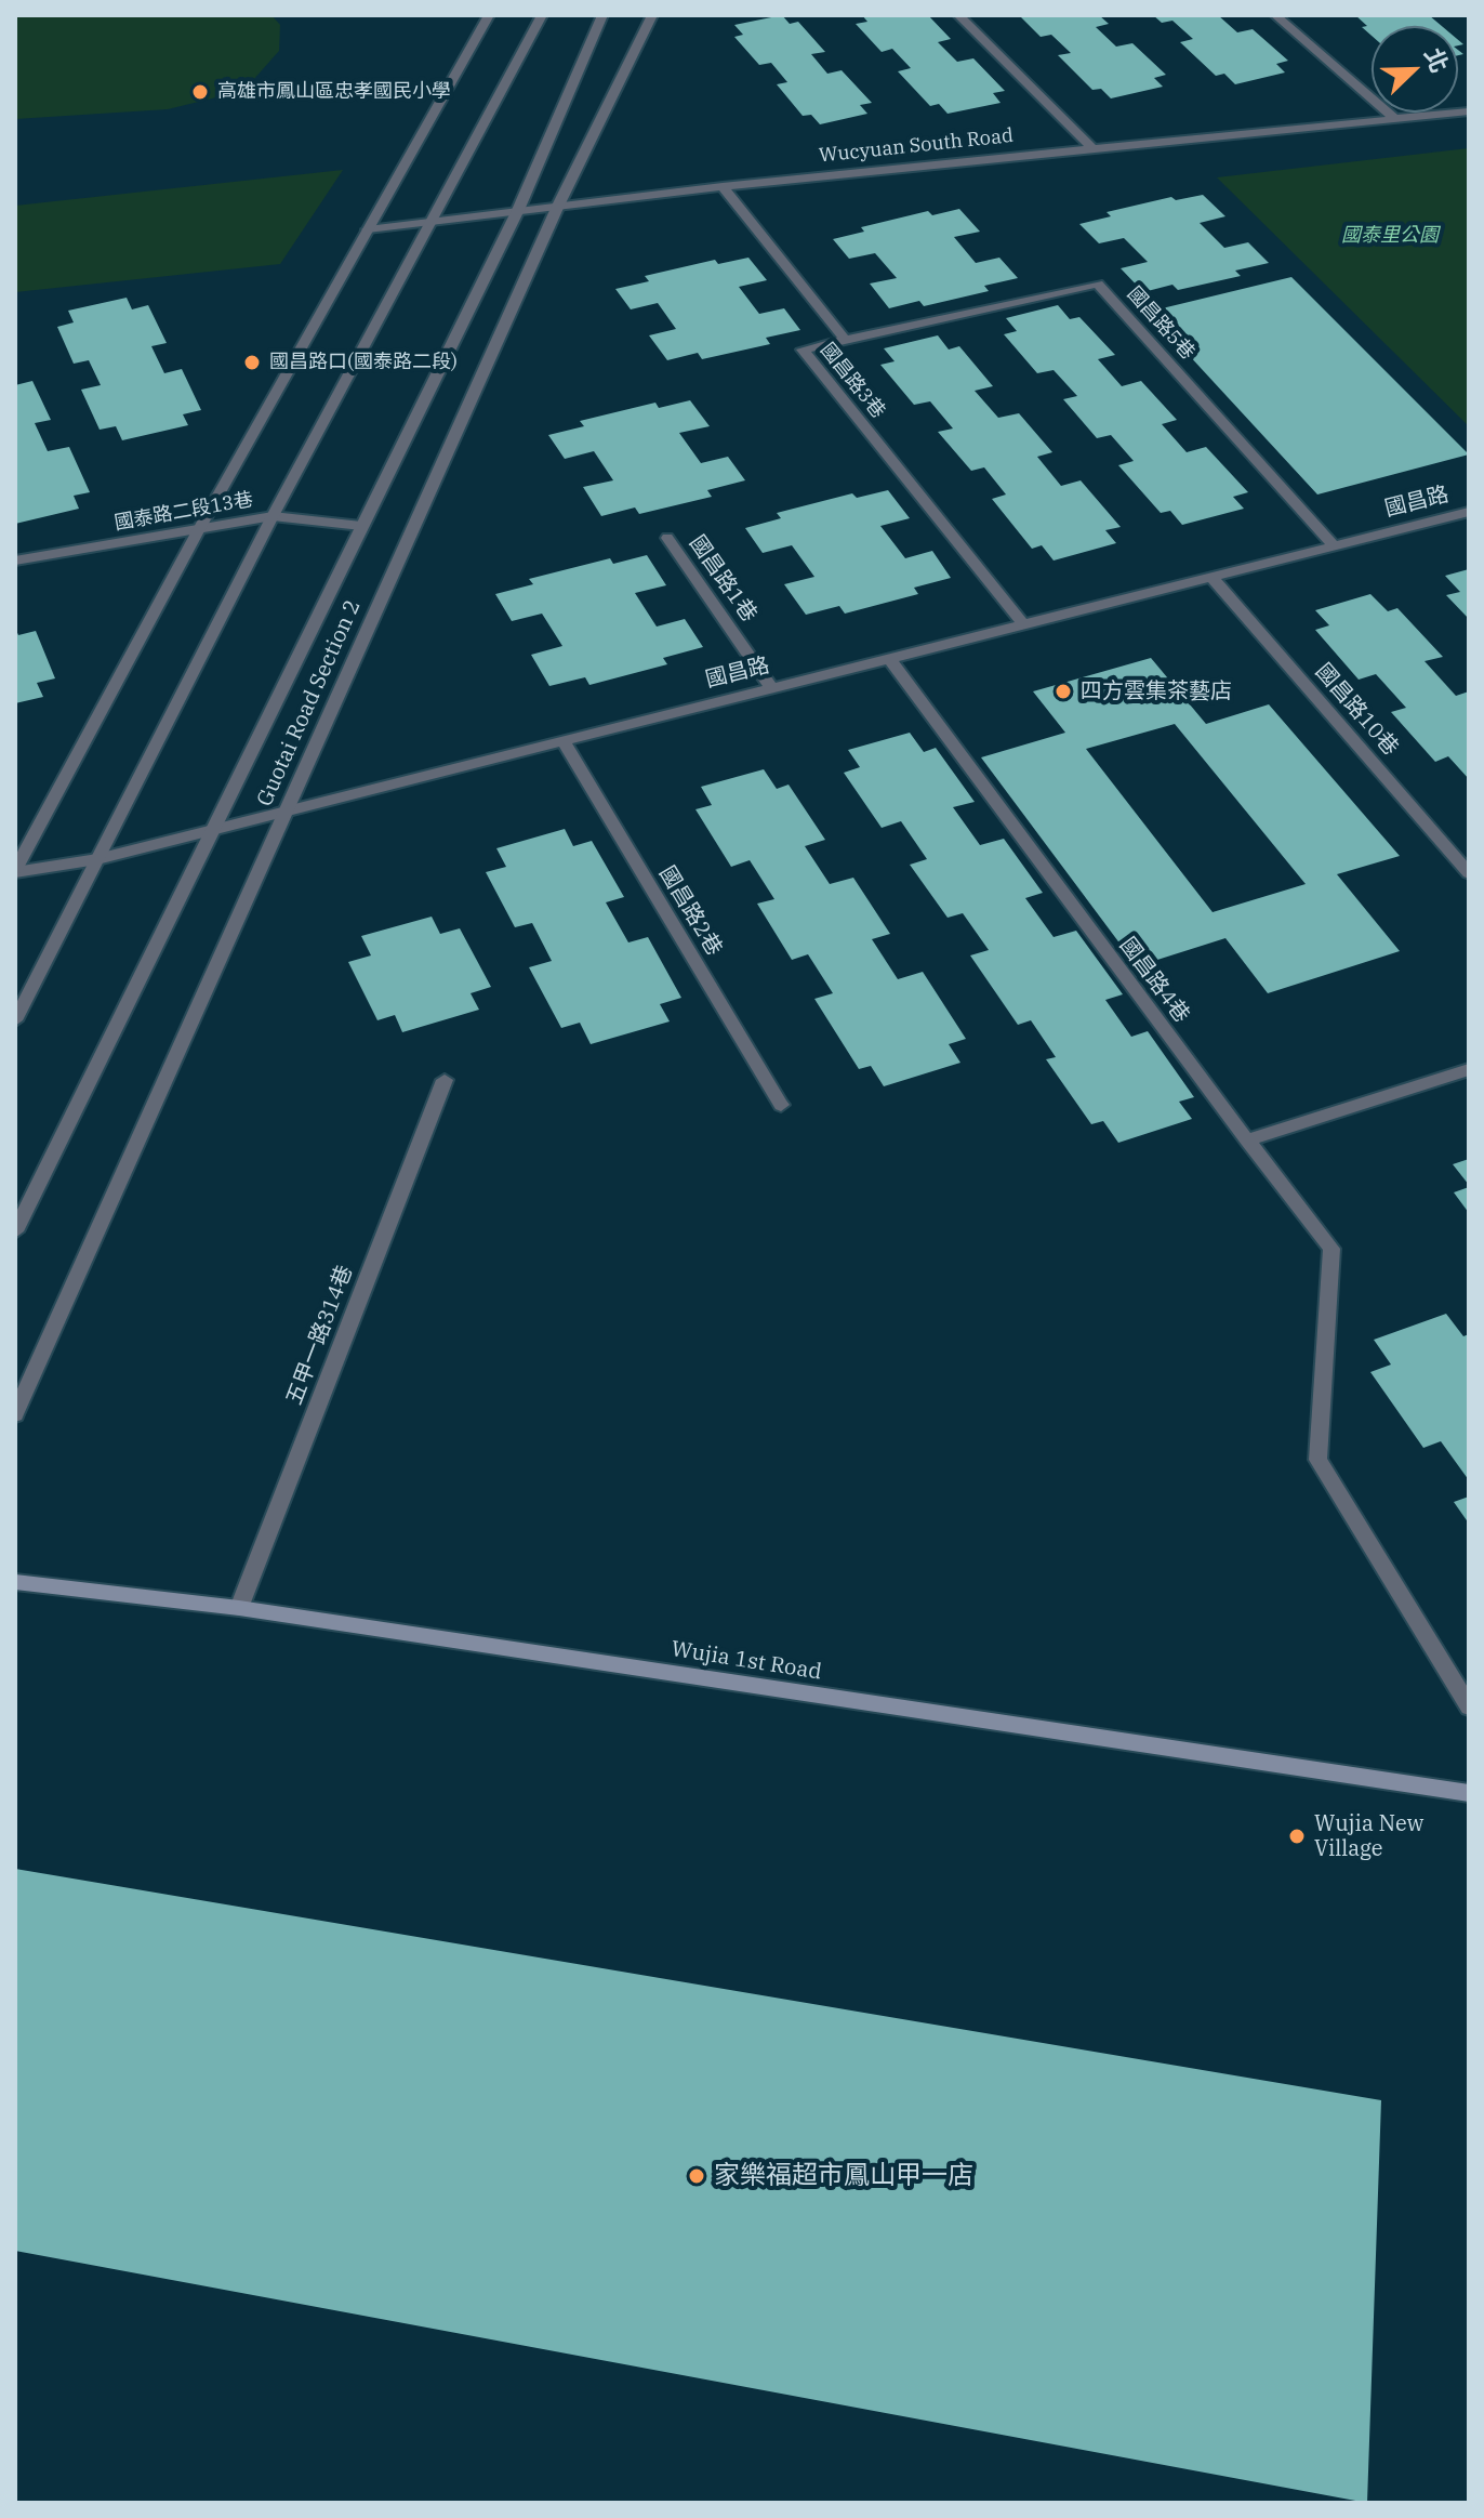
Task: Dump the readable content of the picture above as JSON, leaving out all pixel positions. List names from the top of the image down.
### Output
{
  "streets": {
    "main road": ["Wujia 1st Road"],
    "street": [
      "Wucyuan South Road",
      "國昌路5巷",
      "國昌路3巷",
      "國昌路",
      "國泰路二段13巷",
      "國昌路1巷",
      "Guotai Road Section 2",
      "國昌路10巷",
      "國昌路2巷",
      "國昌路4巷",
      "五甲一路314巷"
    ]
  },
  "crossings": [
    ["Wucyuan South Road", "國昌路3巷"],
    ["Wucyuan South Road", "Guotai Road Section 2"],
    ["國昌路5巷", "國昌路3巷"],
    ["國昌路5巷", "國昌路"],
    ["國昌路3巷", "國昌路"],
    ["國昌路", "國昌路1巷"],
    ["國昌路", "Guotai Road Section 2"],
    ["國昌路", "國昌路10巷"],
    ["國昌路", "國昌路2巷"],
    ["國昌路", "國昌路4巷"],
    ["國泰路二段13巷", "Guotai Road Section 2"],
    ["五甲一路314巷", "Wujia 1st Road"]
  ],
  "parks": ["國泰里公園"],
  "places": [
    "高雄市鳳山區忠孝國民小學",
    "國昌路口(國泰路二段)",
    "四方雲集茶藝店",
    "Wujia New Village",
    "家樂福超市鳳山甲一店"
  ],
  "north": "top right"
}
